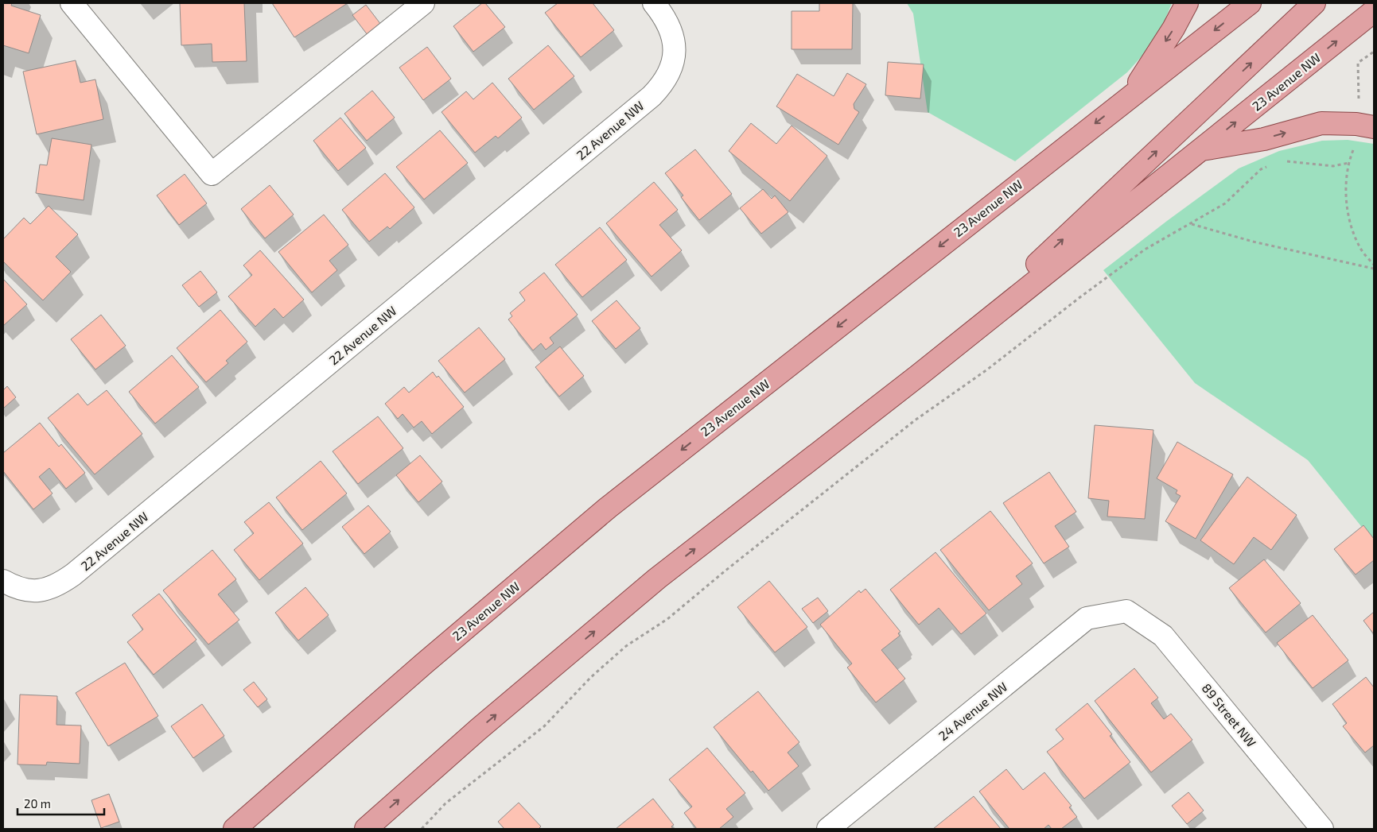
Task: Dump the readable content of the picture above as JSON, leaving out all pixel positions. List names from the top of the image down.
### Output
{
  "streets": {
    "main road": ["23 Avenue NW"],
    "street": ["22 Avenue NW", "24 Avenue NW", "89 Street NW"]
  },
  "crossings": [
    ["24 Avenue NW", "89 Street NW"]
  ],
  "scale_bar": "20 m"
}
